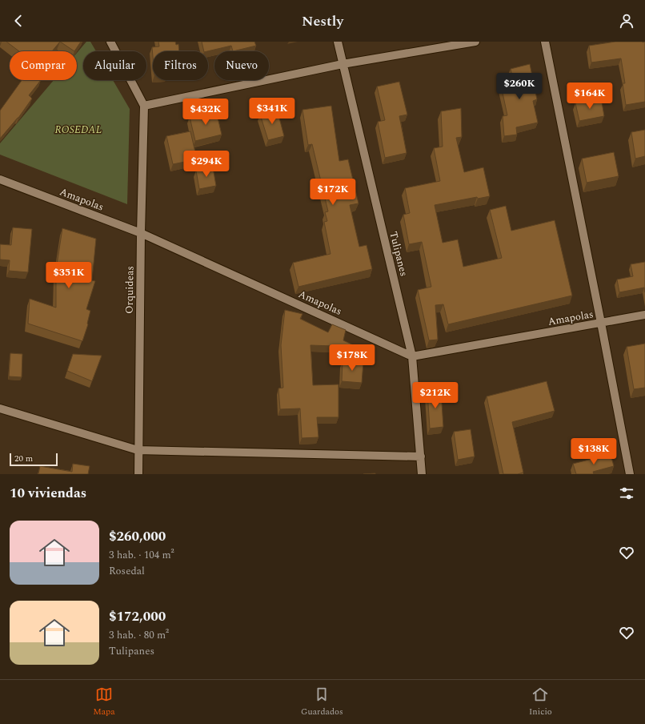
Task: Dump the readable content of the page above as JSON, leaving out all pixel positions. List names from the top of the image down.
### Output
{
  "streets": {
    "street": ["Amapolas", "Tulipanes", "Orquideas"]
  },
  "crossings": [
    ["Amapolas", "Tulipanes"],
    ["Amapolas", "Orquideas"]
  ],
  "parks": ["ROSEDAL"],
  "scale_bar": "20 m",
  "page": {
    "header": "Nestly",
    "chip": [
      "Comprar",
      "Alquilar",
      "Filtros",
      "Nuevo"
    ],
    "price": [
      "$260K",
      "$164K",
      "$341K",
      "$432K",
      "$294K",
      "$172K",
      "$351K",
      "$178K",
      "$212K",
      "$138K"
    ],
    "scale": "20 m",
    "heading": "10 viviendas",
    "list": [
      {
        "name": "$260,000",
        "note": "3 hab. · 104 m² · Rosedal"
      },
      {
        "name": "$172,000",
        "note": "3 hab. · 80 m² · Tulipanes"
      }
    ],
    "tabs": ["Mapa", "Guardados", "Inicio"]
  }
}
